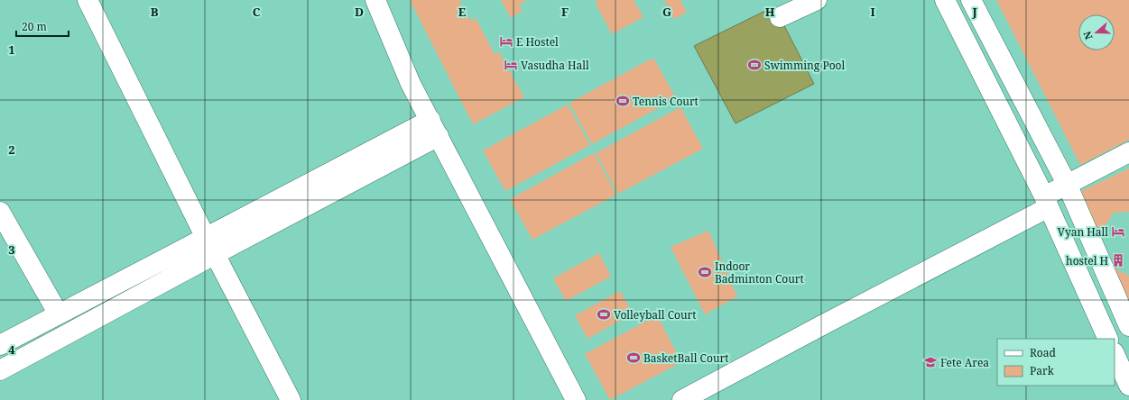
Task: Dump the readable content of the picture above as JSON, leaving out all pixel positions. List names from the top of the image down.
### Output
{
  "places": {
    "hotel": ["E Hostel", "Vasudha Hall", "Vyan Hall"],
    "sports": [
      "Swimming Pool",
      "Tennis Court",
      "Indoor Badminton Court",
      "Volleyball Court",
      "BasketBall Court"
    ],
    "building": ["hostel H"],
    "school or university": ["Fete Area"]
  },
  "legend": ["Road", "Park"],
  "scale_bar": "20 m",
  "north": "left",
  "grid": {
    "columns": [
      "B",
      "C",
      "D",
      "E",
      "F",
      "G",
      "H",
      "I",
      "J"
    ],
    "rows": [
      "1",
      "2",
      "3",
      "4"
    ]
  }
}
